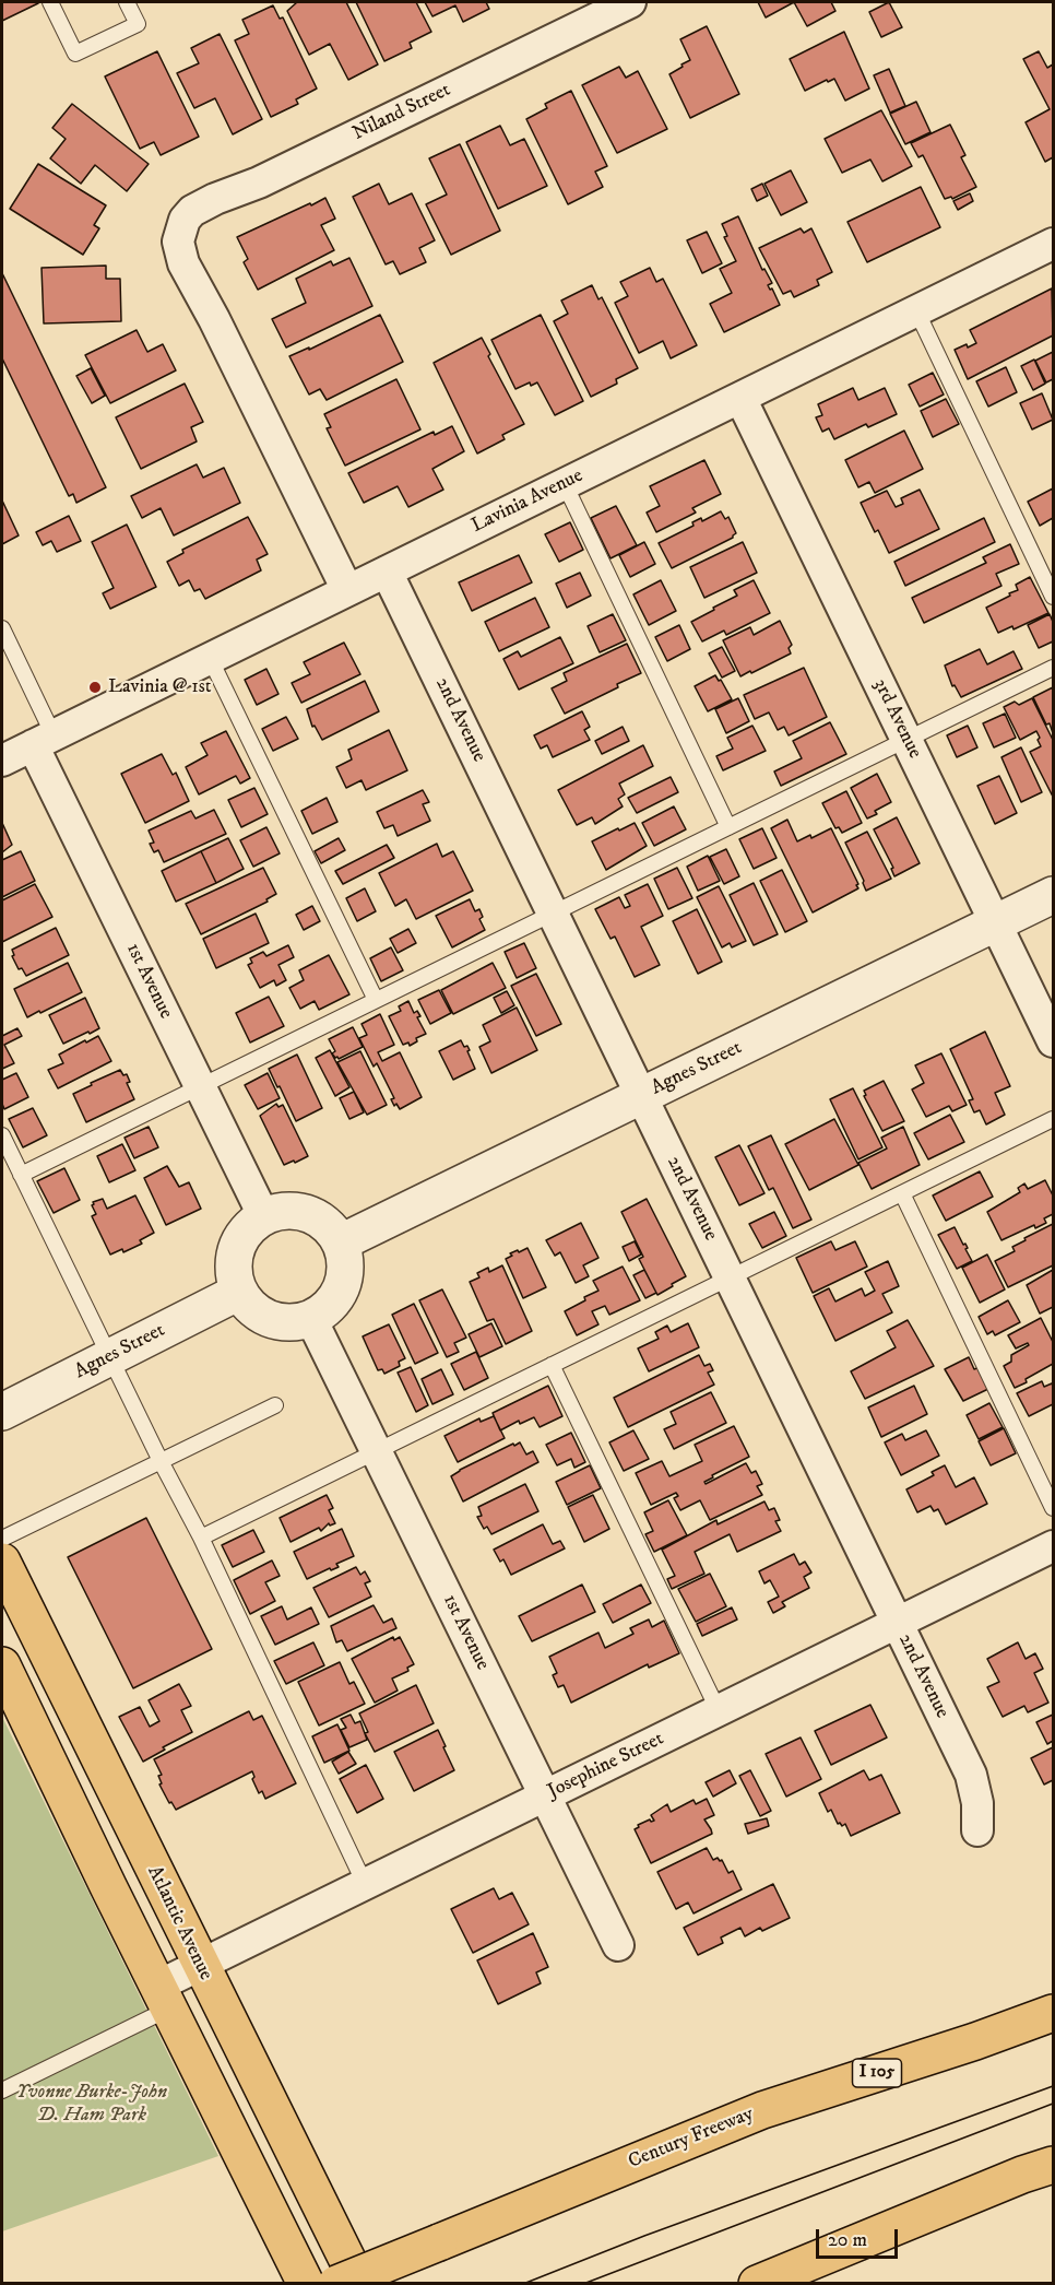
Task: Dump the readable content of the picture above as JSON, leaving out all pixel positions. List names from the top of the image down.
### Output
{
  "streets": {
    "main road": ["Atlantic Avenue", "I 105", "Century Freeway"],
    "street": [
      "Niland Street",
      "Lavinia Avenue",
      "3rd Avenue",
      "2nd Avenue",
      "1st Avenue",
      "Agnes Street",
      "Josephine Street"
    ]
  },
  "crossings": [
    ["Niland Street", "Lavinia Avenue"],
    ["Lavinia Avenue", "3rd Avenue"],
    ["Lavinia Avenue", "2nd Avenue"],
    ["Lavinia Avenue", "1st Avenue"],
    ["3rd Avenue", "Agnes Street"],
    ["2nd Avenue", "Agnes Street"],
    ["2nd Avenue", "Josephine Street"],
    ["1st Avenue", "Agnes Street"],
    ["1st Avenue", "Josephine Street"],
    ["Josephine Street", "Atlantic Avenue"]
  ],
  "parks": ["Yvonne Burke-John D. Ham Park"],
  "places": ["Lavinia @ 1st"],
  "scale_bar": "20 m"
}
